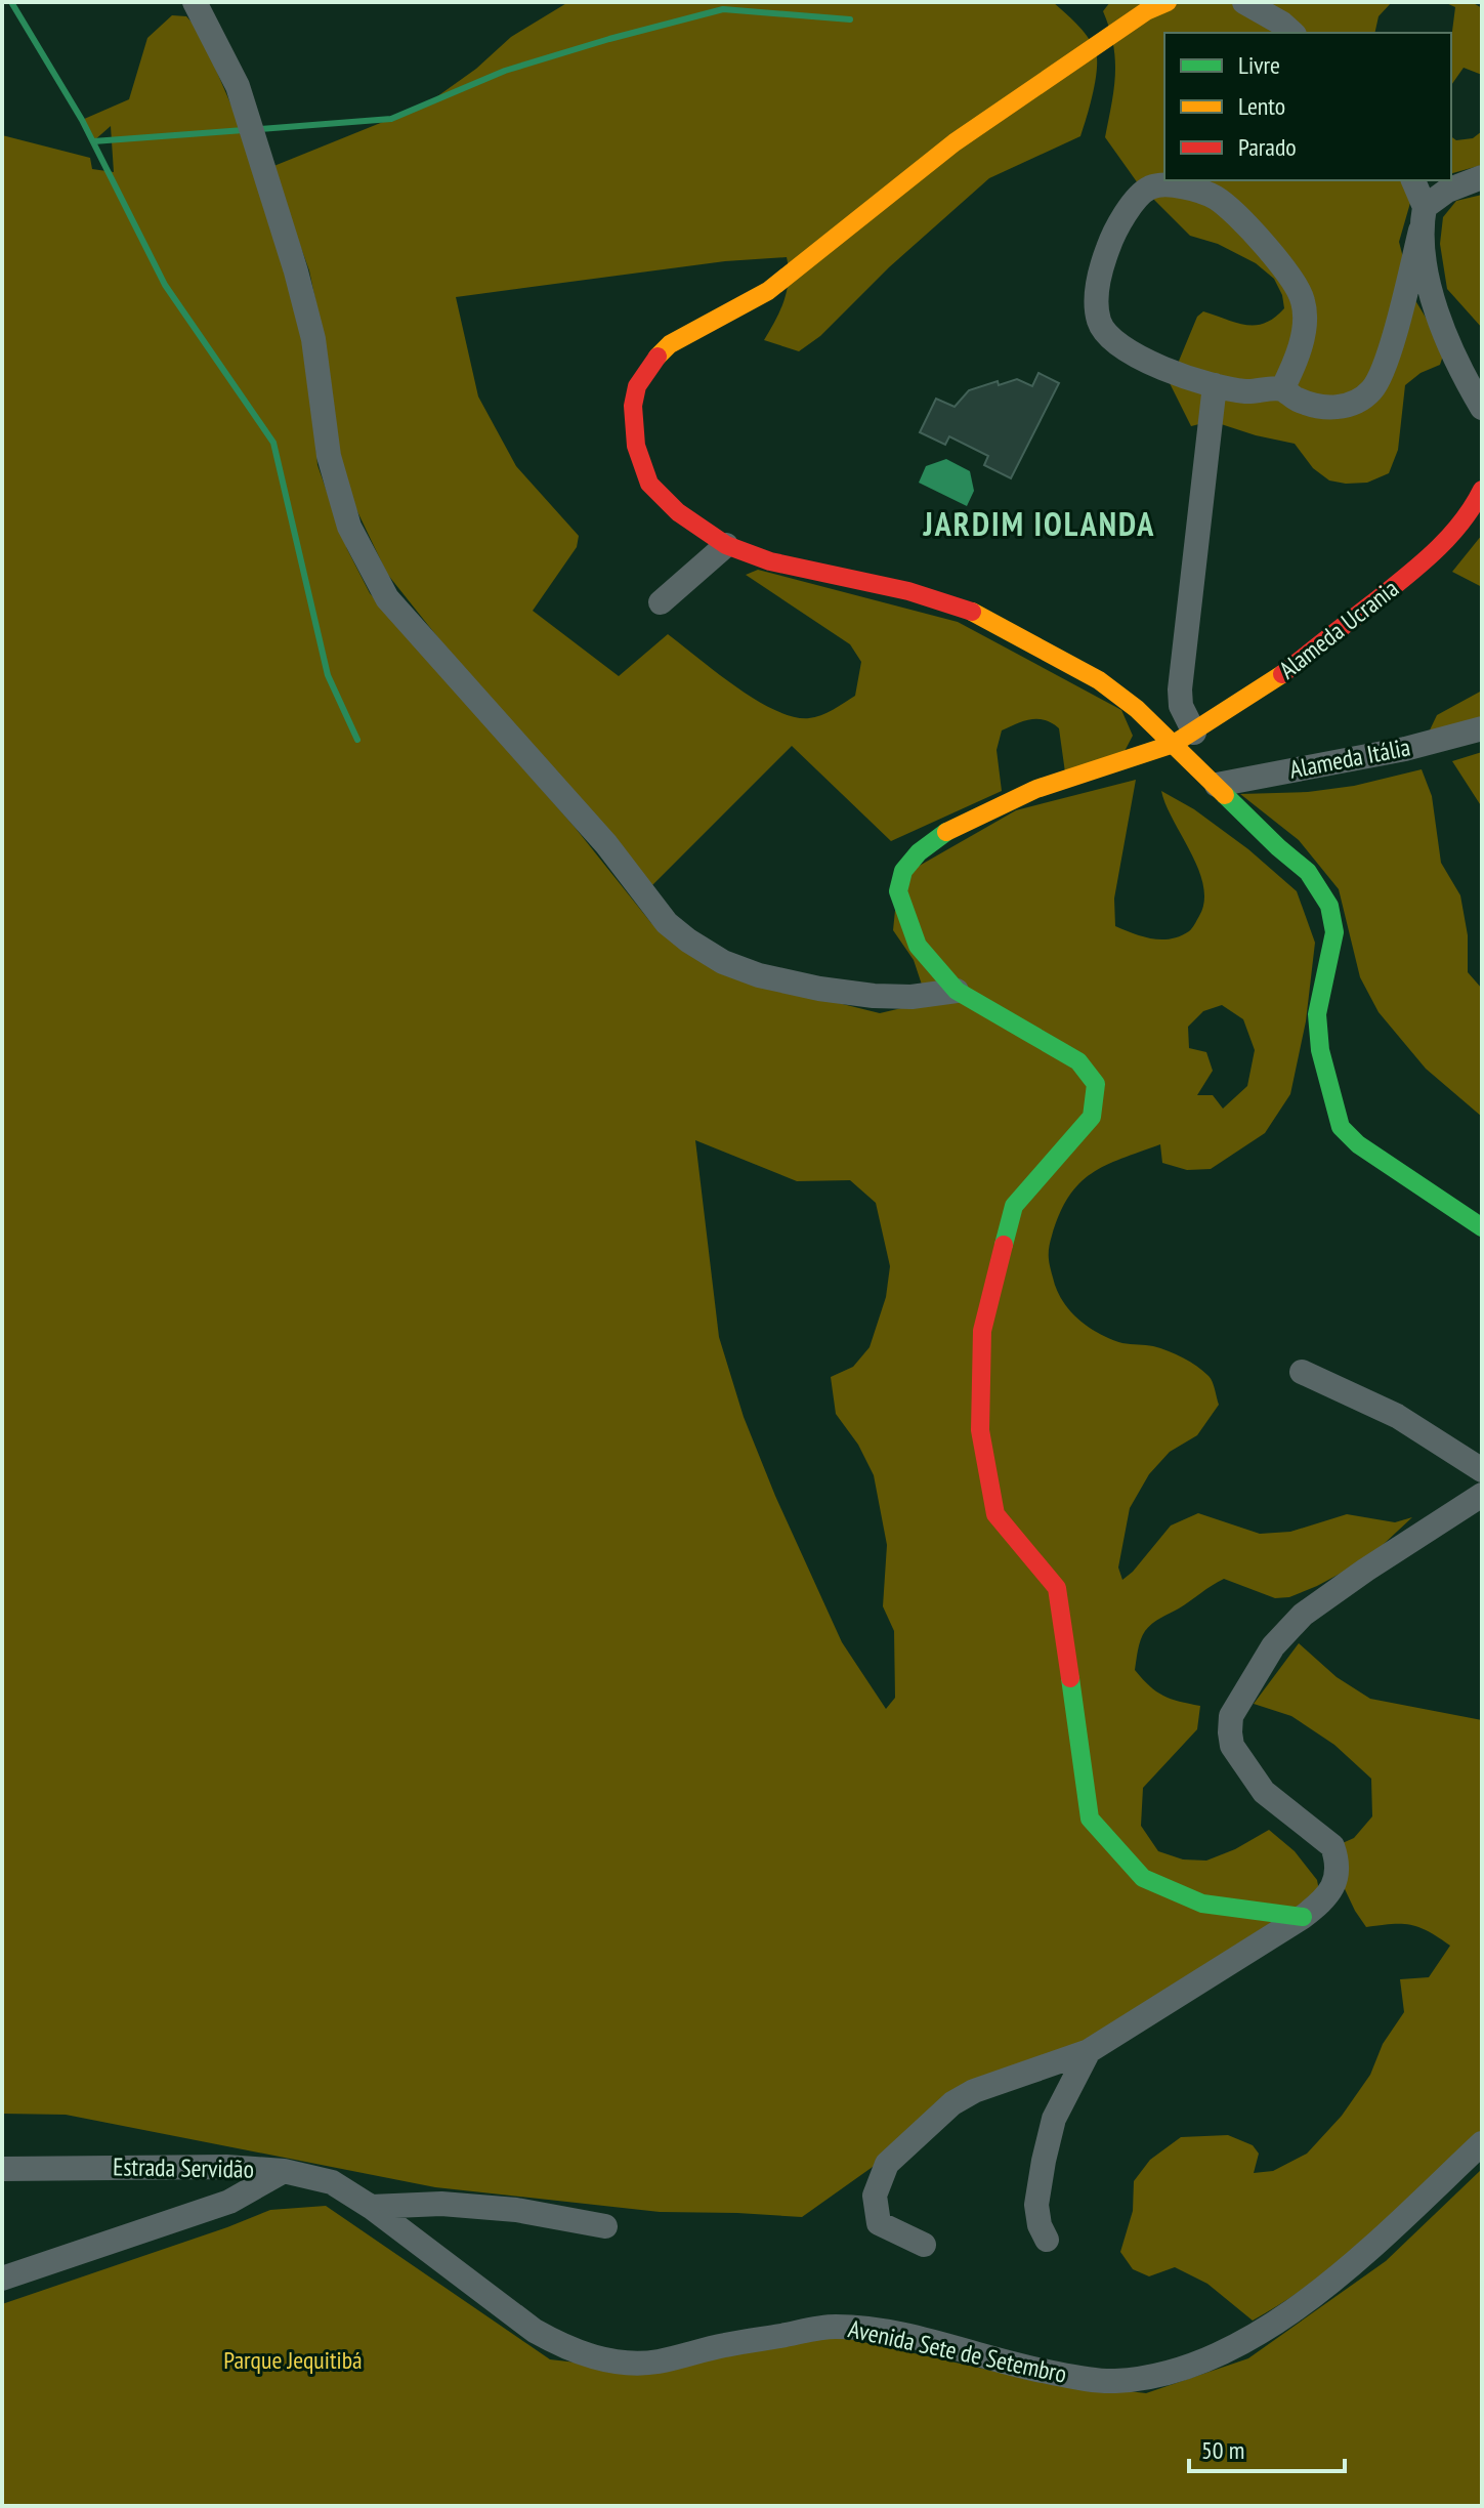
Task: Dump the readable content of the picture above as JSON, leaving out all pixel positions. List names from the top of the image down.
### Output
{
  "streets": {
    "street": [
      "Alameda Ucrania",
      "Alameda Itália",
      "Estrada Servidão",
      "Avenida Sete de Setembro"
    ]
  },
  "crossings": [
    ["Estrada Servidão", "Avenida Sete de Setembro"]
  ],
  "districts": ["JARDIM IOLANDA"],
  "parks": ["Parque Jequitibá"],
  "legend": ["Livre", "Lento", "Parado"],
  "scale_bar": "50 m"
}
